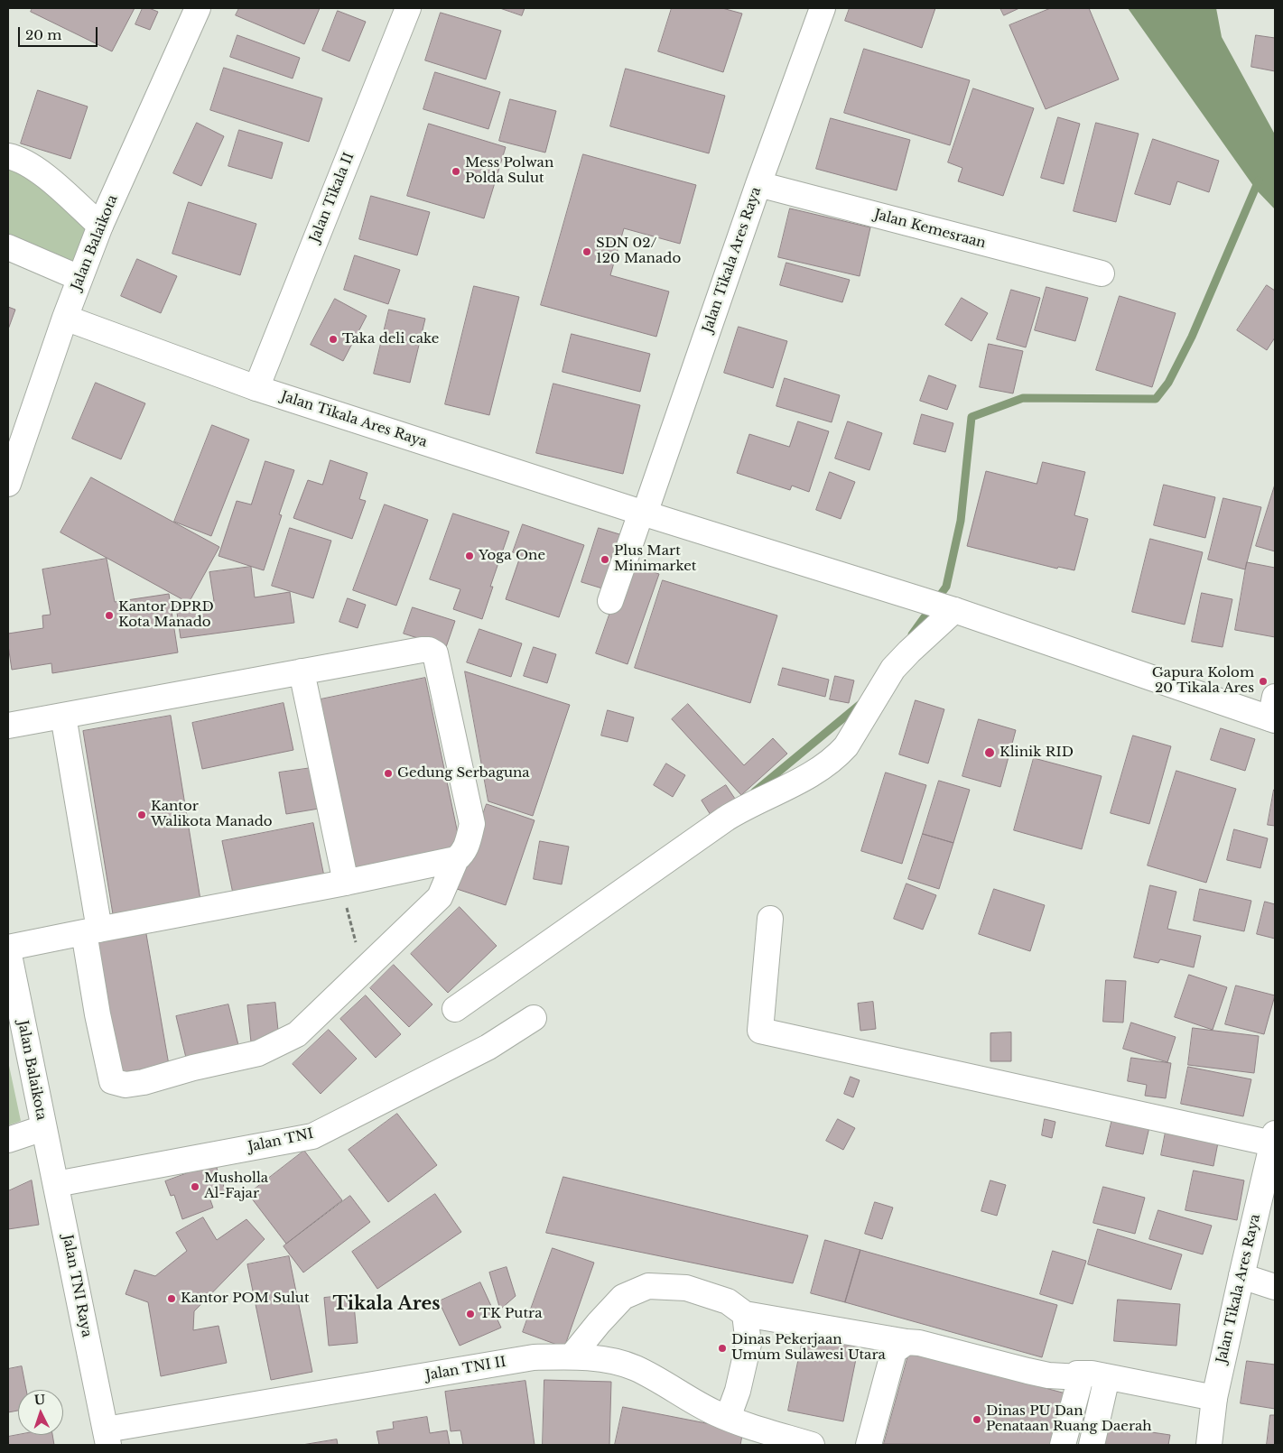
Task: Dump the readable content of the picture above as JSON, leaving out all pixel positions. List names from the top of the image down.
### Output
{
  "streets": {
    "street": [
      "Jalan Tikala II",
      "Jalan Kemesraan",
      "Jalan Balaikota",
      "Jalan Tikala Ares Raya",
      "Jalan TNI",
      "Jalan TNI Raya",
      "Jalan TNI II"
    ]
  },
  "crossings": [
    ["Jalan Tikala II", "Jalan Tikala Ares Raya"],
    ["Jalan Kemesraan", "Jalan Tikala Ares Raya"],
    ["Jalan Balaikota", "Jalan Tikala Ares Raya"],
    ["Jalan Balaikota", "Jalan TNI Raya"],
    ["Jalan TNI", "Jalan TNI Raya"],
    ["Jalan TNI Raya", "Jalan TNI II"]
  ],
  "districts": ["Tikala Ares"],
  "places": [
    "Mess Polwan Polda Sulut",
    "SDN 02/ 120 Manado",
    "Taka deli cake",
    "Yoga One",
    "Plus Mart Minimarket",
    "Kantor DPRD Kota Manado",
    "Gapura Kolom 20 Tikala Ares",
    "Klinik RID",
    "Gedung Serbaguna",
    "Kantor Walikota Manado",
    "Musholla Al-Fajar",
    "Kantor POM Sulut",
    "TK Putra",
    "Dinas Pekerjaan Umum Sulawesi Utara",
    "Dinas PU Dan Penataan Ruang Daerah"
  ],
  "scale_bar": "20 m",
  "north": "top"
}
